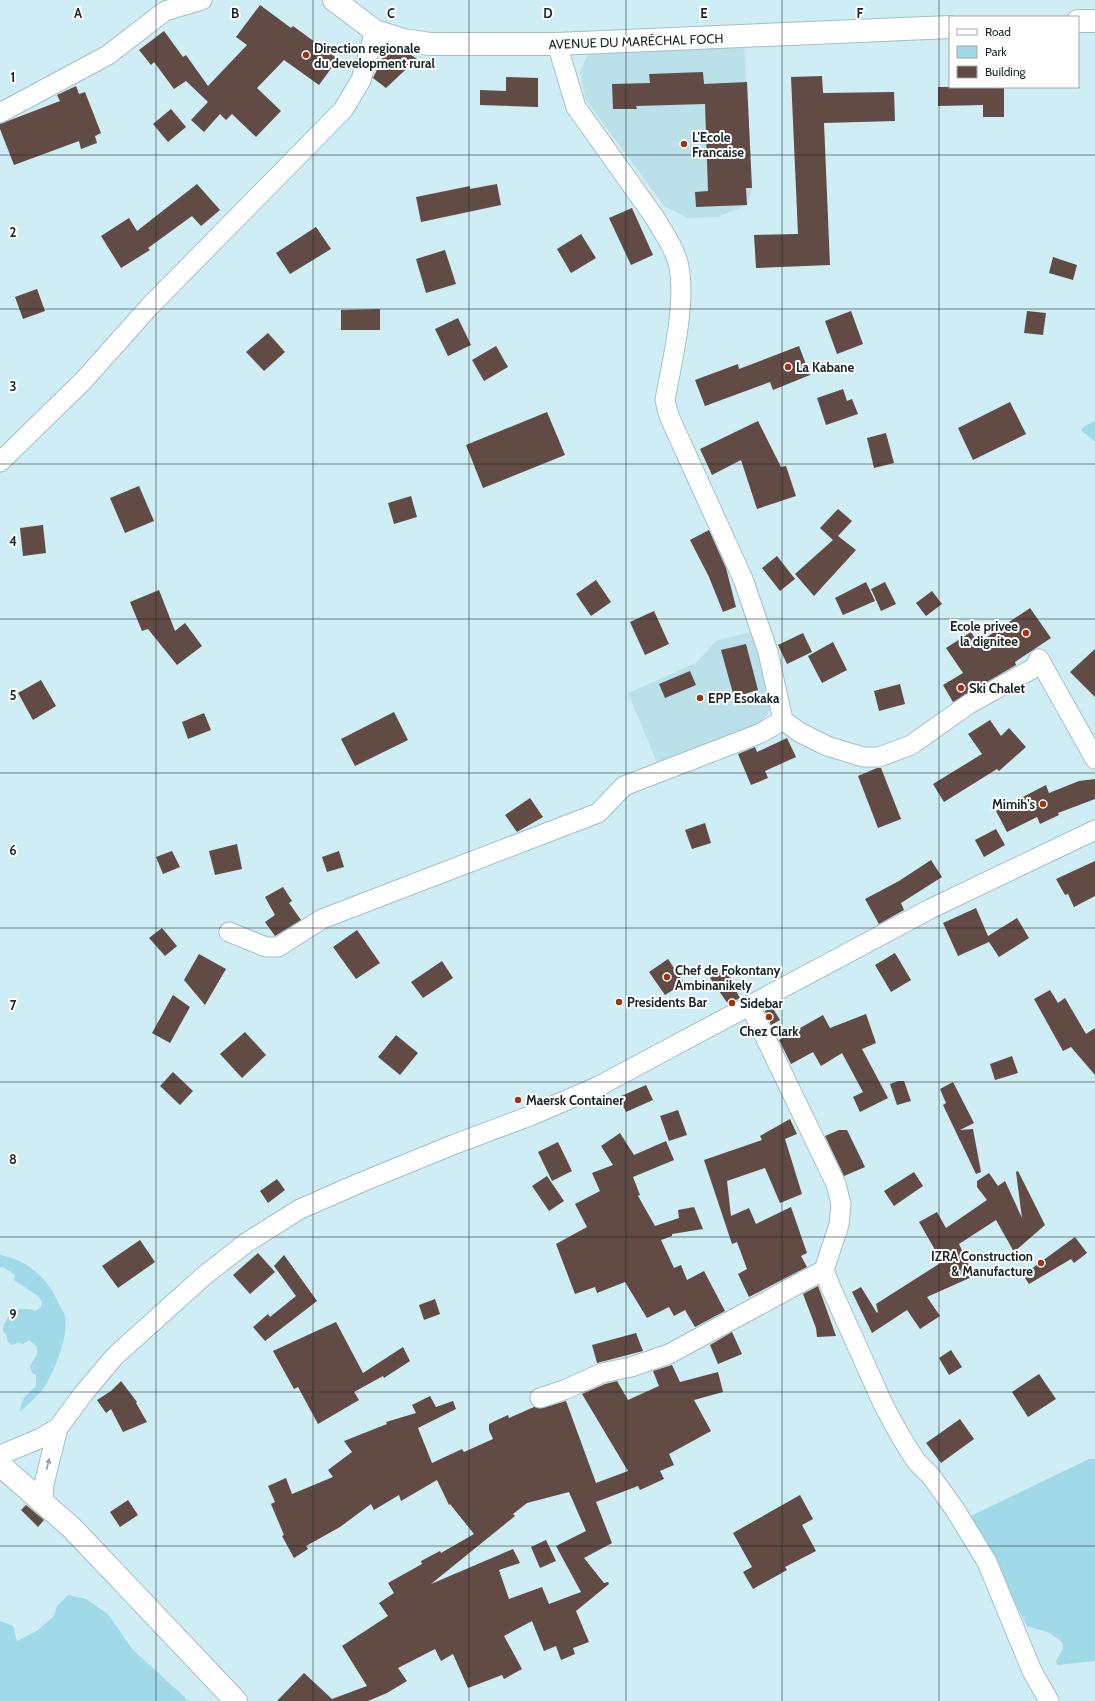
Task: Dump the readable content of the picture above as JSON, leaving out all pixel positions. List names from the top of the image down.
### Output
{
  "streets": {
    "main road": ["AVENUE DU MARÉCHAL FOCH"]
  },
  "places": [
    "Direction regionale du development rural",
    "L'Ecole Francaise",
    "La Kabane",
    "Ecole privee la dignitee",
    "Ski Chalet",
    "EPP Esokaka",
    "Mimih's",
    "Chef de Fokontany Ambinanikely",
    "Presidents Bar",
    "Sidebar",
    "Chez Clark",
    "Maersk Container",
    "IZRA Construction & Manufacture"
  ],
  "legend": ["Road", "Park", "Building"],
  "grid": {
    "columns": [
      "A",
      "B",
      "C",
      "D",
      "E",
      "F"
    ],
    "rows": [
      "1",
      "2",
      "3",
      "4",
      "5",
      "6",
      "7",
      "8",
      "9"
    ]
  }
}
